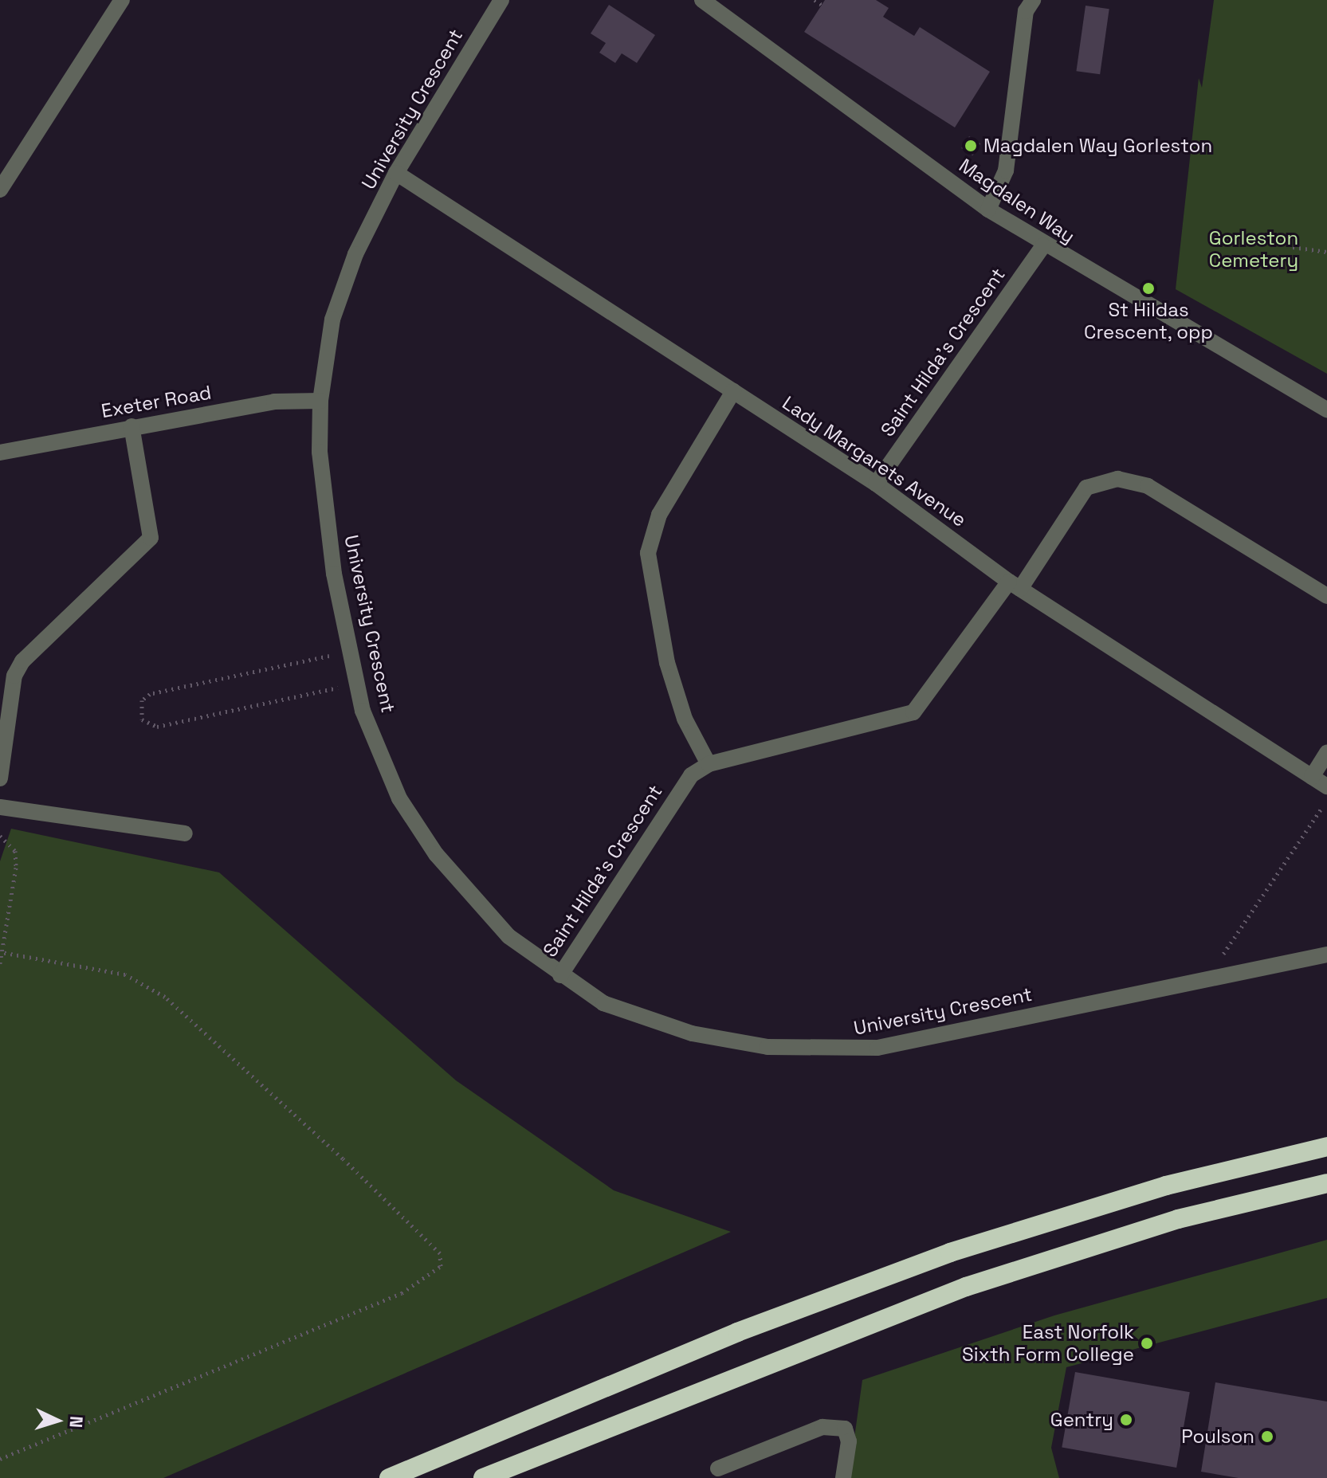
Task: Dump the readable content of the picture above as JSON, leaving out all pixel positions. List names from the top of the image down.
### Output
{
  "streets": {
    "street": [
      "University Crescent",
      "Magdalen Way",
      "Saint Hilda's Crescent",
      "Exeter Road",
      "Lady Margarets Avenue"
    ]
  },
  "crossings": [
    ["University Crescent", "Saint Hilda's Crescent"],
    ["University Crescent", "Exeter Road"],
    ["University Crescent", "Lady Margarets Avenue"],
    ["Magdalen Way", "Saint Hilda's Crescent"],
    ["Saint Hilda's Crescent", "Lady Margarets Avenue"]
  ],
  "parks": ["Gorleston Cemetery"],
  "places": [
    "Magdalen Way Gorleston",
    "St Hildas Crescent, opp",
    "East Norfolk Sixth Form College",
    "Gentry",
    "Poulson"
  ],
  "north": "right"
}
